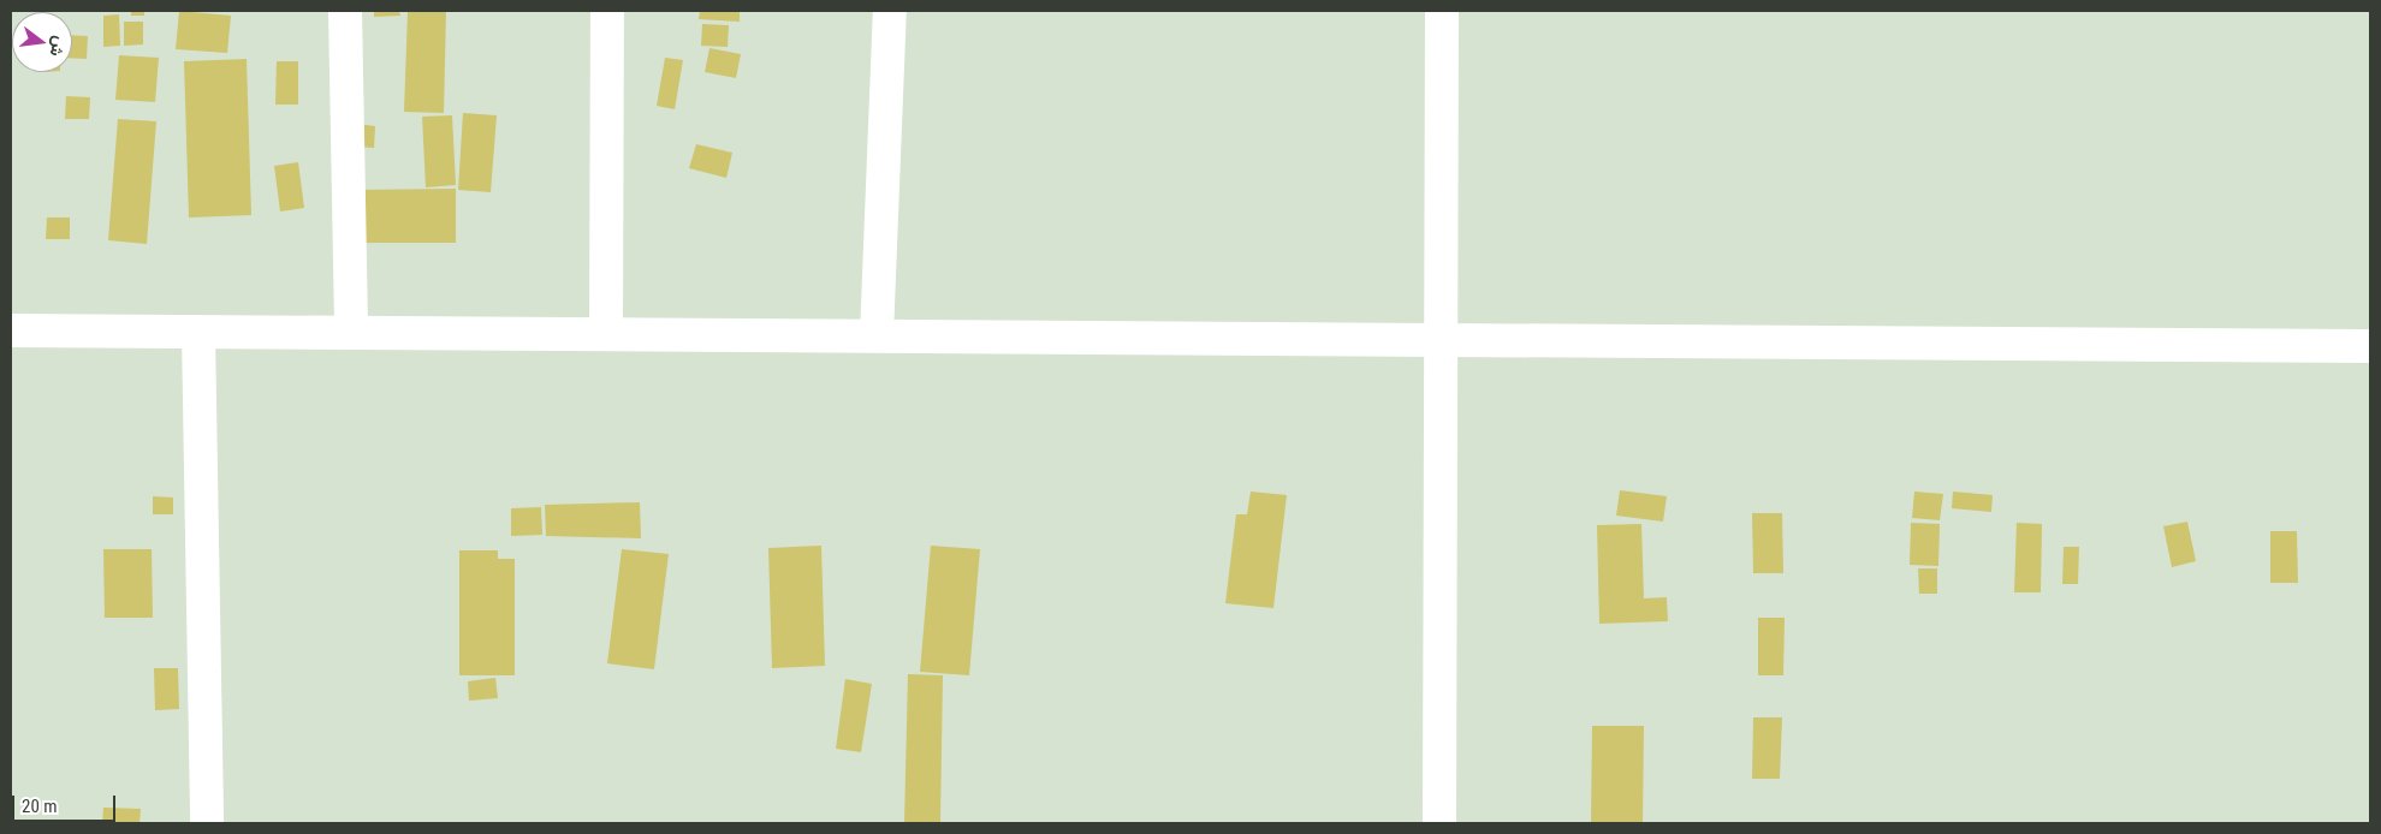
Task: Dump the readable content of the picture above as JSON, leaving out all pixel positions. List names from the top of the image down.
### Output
{
  "scale_bar": "20 m",
  "north": "right"
}
